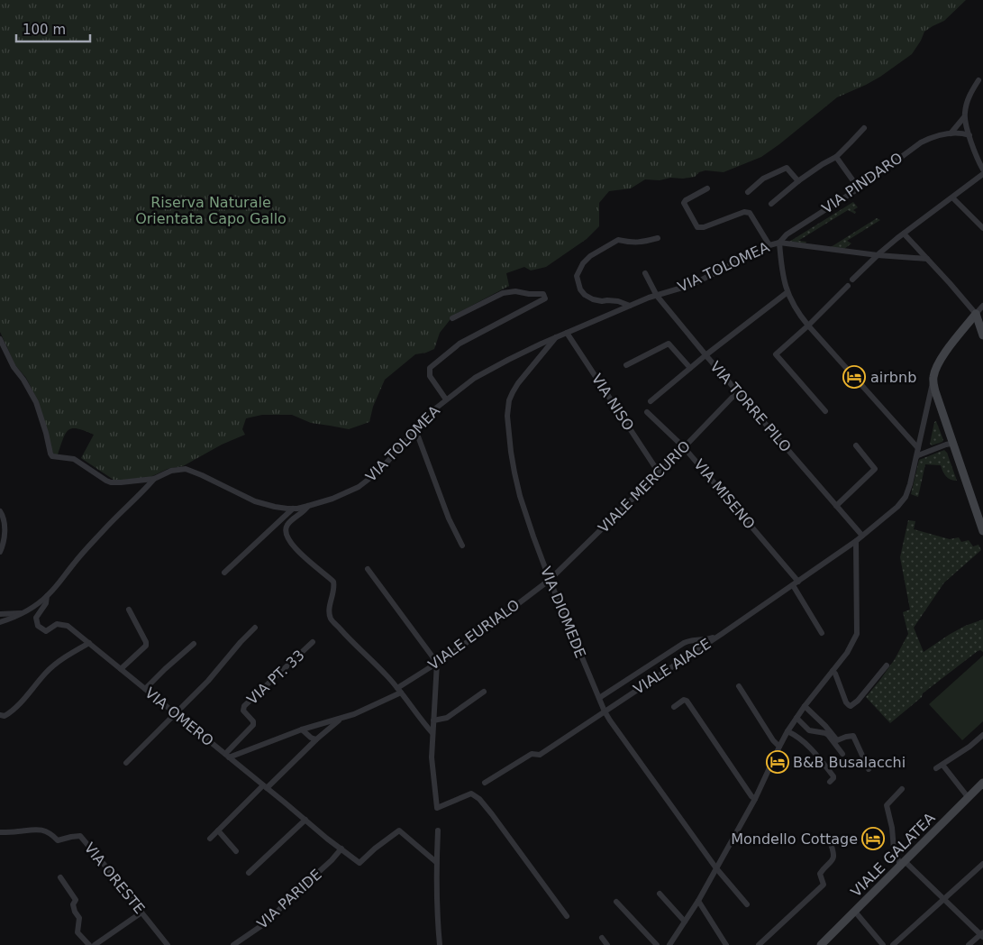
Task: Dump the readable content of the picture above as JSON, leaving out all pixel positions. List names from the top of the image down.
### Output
{
  "streets": {
    "main road": ["VIALE GALATEA"],
    "street": [
      "VIA PINDARO",
      "VIA TOLOMEA",
      "VIA NISO",
      "VIA TORRE PILO",
      "VIALE MERCURIO",
      "VIA MISENO",
      "VIA DIOMEDE",
      "VIALE EURIALO",
      "VIALE AIACE",
      "VIA PT. 33",
      "VIA OMERO",
      "VIA ORESTE",
      "VIA PARIDE"
    ]
  },
  "crossings": [
    ["VIA PINDARO", "VIA TOLOMEA"],
    ["VIA TOLOMEA", "VIA NISO"],
    ["VIA TOLOMEA", "VIA TORRE PILO"],
    ["VIA TOLOMEA", "VIA DIOMEDE"],
    ["VIA NISO", "VIALE MERCURIO"],
    ["VIA TORRE PILO", "VIALE MERCURIO"],
    ["VIA TORRE PILO", "VIALE AIACE"],
    ["VIALE MERCURIO", "VIA MISENO"],
    ["VIALE MERCURIO", "VIA DIOMEDE"],
    ["VIALE MERCURIO", "VIALE EURIALO"],
    ["VIA MISENO", "VIALE AIACE"],
    ["VIA DIOMEDE", "VIALE EURIALO"],
    ["VIA DIOMEDE", "VIALE AIACE"],
    ["VIA PT. 33", "VIA OMERO"],
    ["VIA OMERO", "VIA PARIDE"]
  ],
  "parks": ["Riserva Naturale Orientata Capo Gallo"],
  "places": {
    "hotel": ["airbnb", "B&B Busalacchi", "Mondello Cottage"]
  },
  "scale_bar": "100 m"
}
